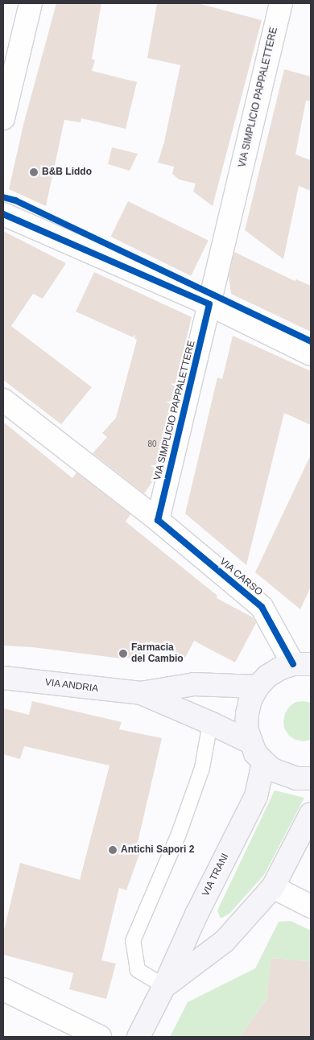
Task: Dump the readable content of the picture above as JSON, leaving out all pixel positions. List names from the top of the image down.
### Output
{
  "streets": {
    "main road": ["VIA ANDRIA", "VIA TRANI"],
    "street": ["VIA SIMPLICIO PAPPALETTERE", "VIA CARSO"]
  },
  "crossings": [
    ["VIA SIMPLICIO PAPPALETTERE", "VIA CARSO"]
  ],
  "places": ["B&B Liddo", "Farmacia del Cambio", "Antichi Sapori 2"],
  "house_numbers": ["80"]
}
